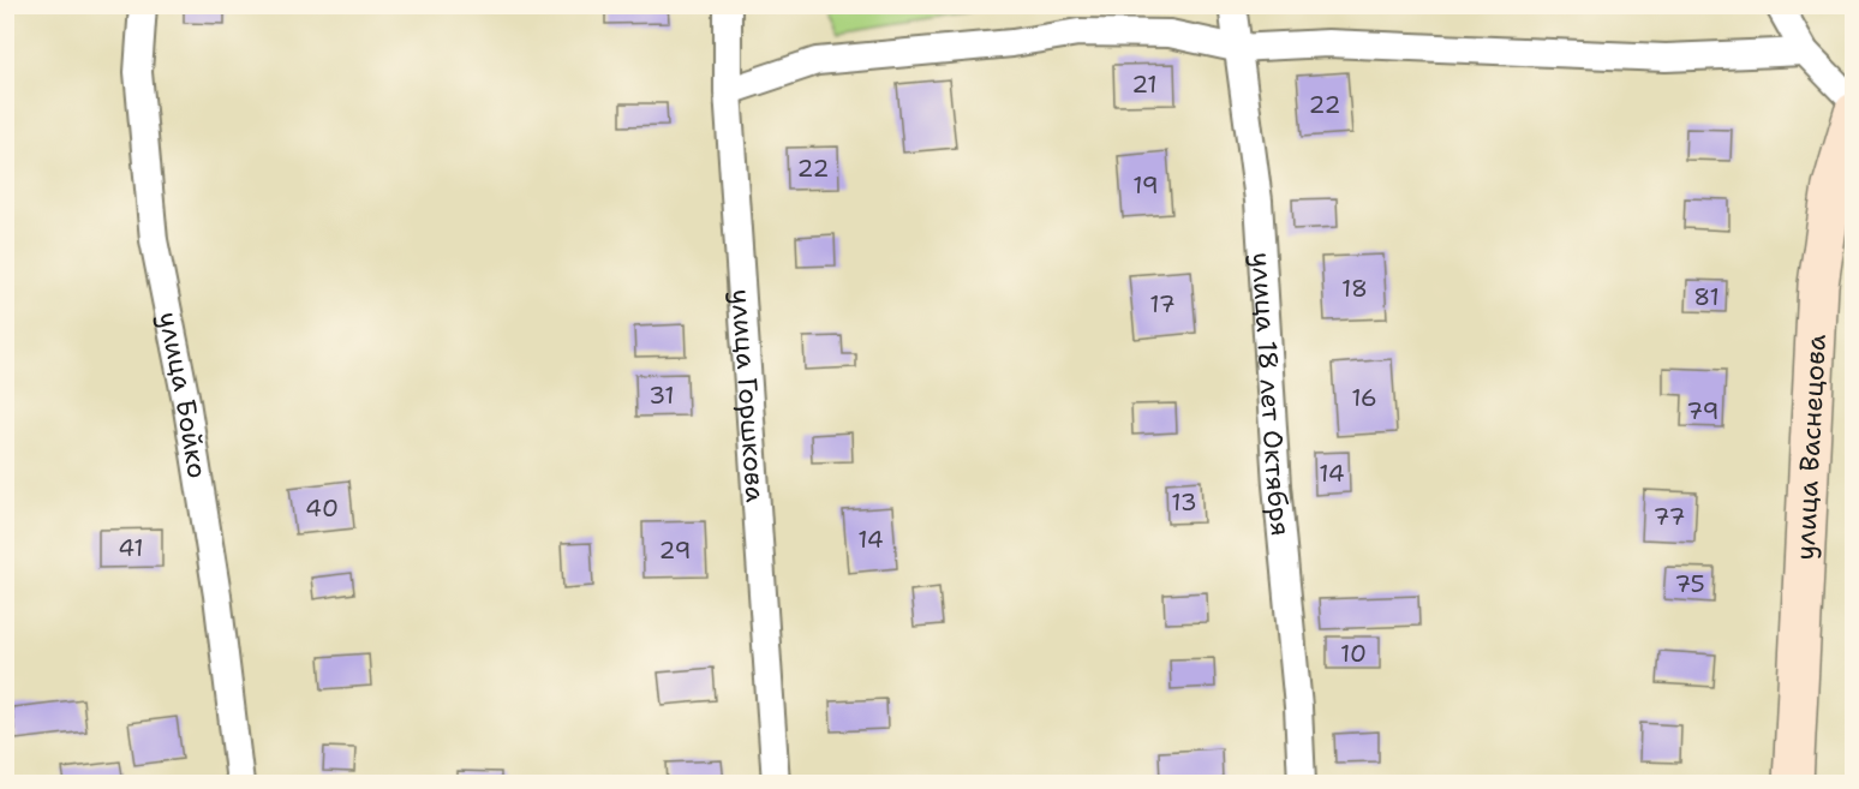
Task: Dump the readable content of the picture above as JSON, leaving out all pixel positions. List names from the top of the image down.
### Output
{
  "streets": {
    "street": [
      "улица 18 лет Октября",
      "улица Бойко",
      "улица Горшкова",
      "улица Васнецова"
    ]
  },
  "house_numbers": [
    "21",
    "22",
    "22",
    "19",
    "18",
    "81",
    "17",
    "31",
    "16",
    "79",
    "14",
    "13",
    "40",
    "77",
    "14",
    "41",
    "29",
    "75",
    "10"
  ]
}
